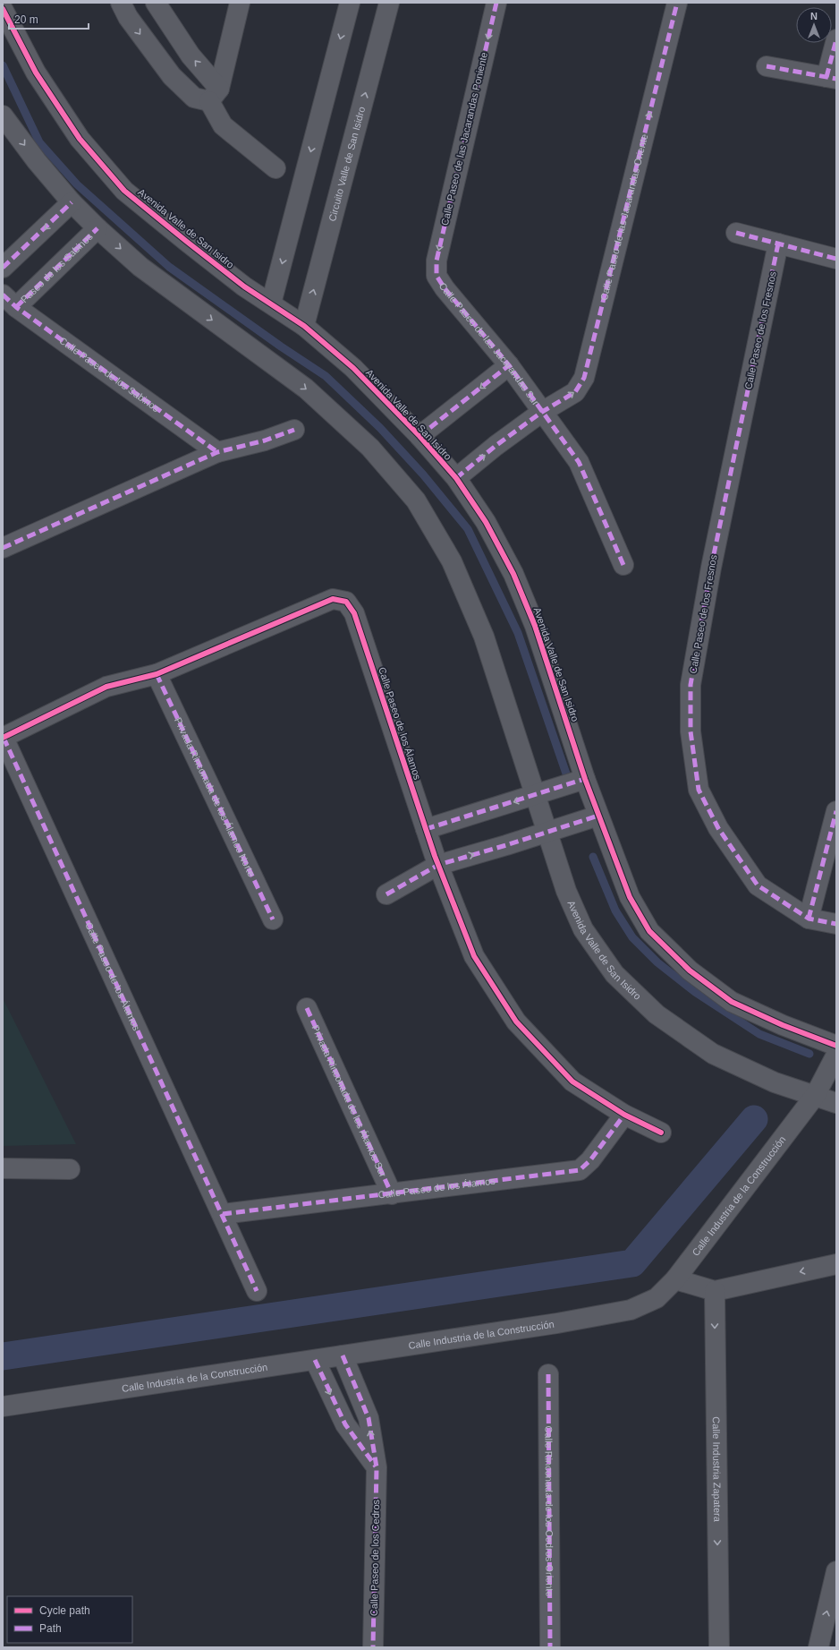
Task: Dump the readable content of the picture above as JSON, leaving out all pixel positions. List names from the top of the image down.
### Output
{
  "streets": {
    "street": [
      "Calle Paseo de las Jacarandas Poniente",
      "Circuito Valle de San Isidro",
      "Calle Paseo de las Jacarandas Oriente",
      "Avenida Valle de San Isidro",
      "Paseo de los Sabinos",
      "Calle Paseo de los Fresnos",
      "Calle Paseo de las Jacarandas Sur",
      "Calle Paseo de los Sabinos",
      "Calle Paseo de los Álamos",
      "Privada Rinconada de los Álamos Norte",
      "Privada Rinconada de los Álamos Sur",
      "Calle Industria de la Construcción",
      "Calle Industria Zapatera",
      "Calle Rinconada de los Cedros Oriente",
      "Calle Paseo de los Cedros"
    ]
  },
  "crossings": [
    ["Calle Paseo de las Jacarandas Poniente", "Calle Paseo de las Jacarandas Sur"],
    ["Circuito Valle de San Isidro", "Avenida Valle de San Isidro"],
    ["Calle Paseo de las Jacarandas Oriente", "Avenida Valle de San Isidro"],
    ["Calle Paseo de las Jacarandas Oriente", "Calle Paseo de las Jacarandas Sur"],
    ["Avenida Valle de San Isidro", "Paseo de los Sabinos"],
    ["Avenida Valle de San Isidro", "Calle Industria de la Construcción"],
    ["Paseo de los Sabinos", "Calle Paseo de los Sabinos"],
    ["Calle Paseo de los Álamos", "Privada Rinconada de los Álamos Norte"],
    ["Calle Paseo de los Álamos", "Privada Rinconada de los Álamos Sur"],
    ["Calle Industria de la Construcción", "Calle Paseo de los Cedros"]
  ],
  "one_way": ["Calle Paseo de las Jacarandas Oriente", "Calle Industria Zapatera"],
  "legend": ["Cycle path", "Path"],
  "scale_bar": "20 m",
  "north": "top"
}
